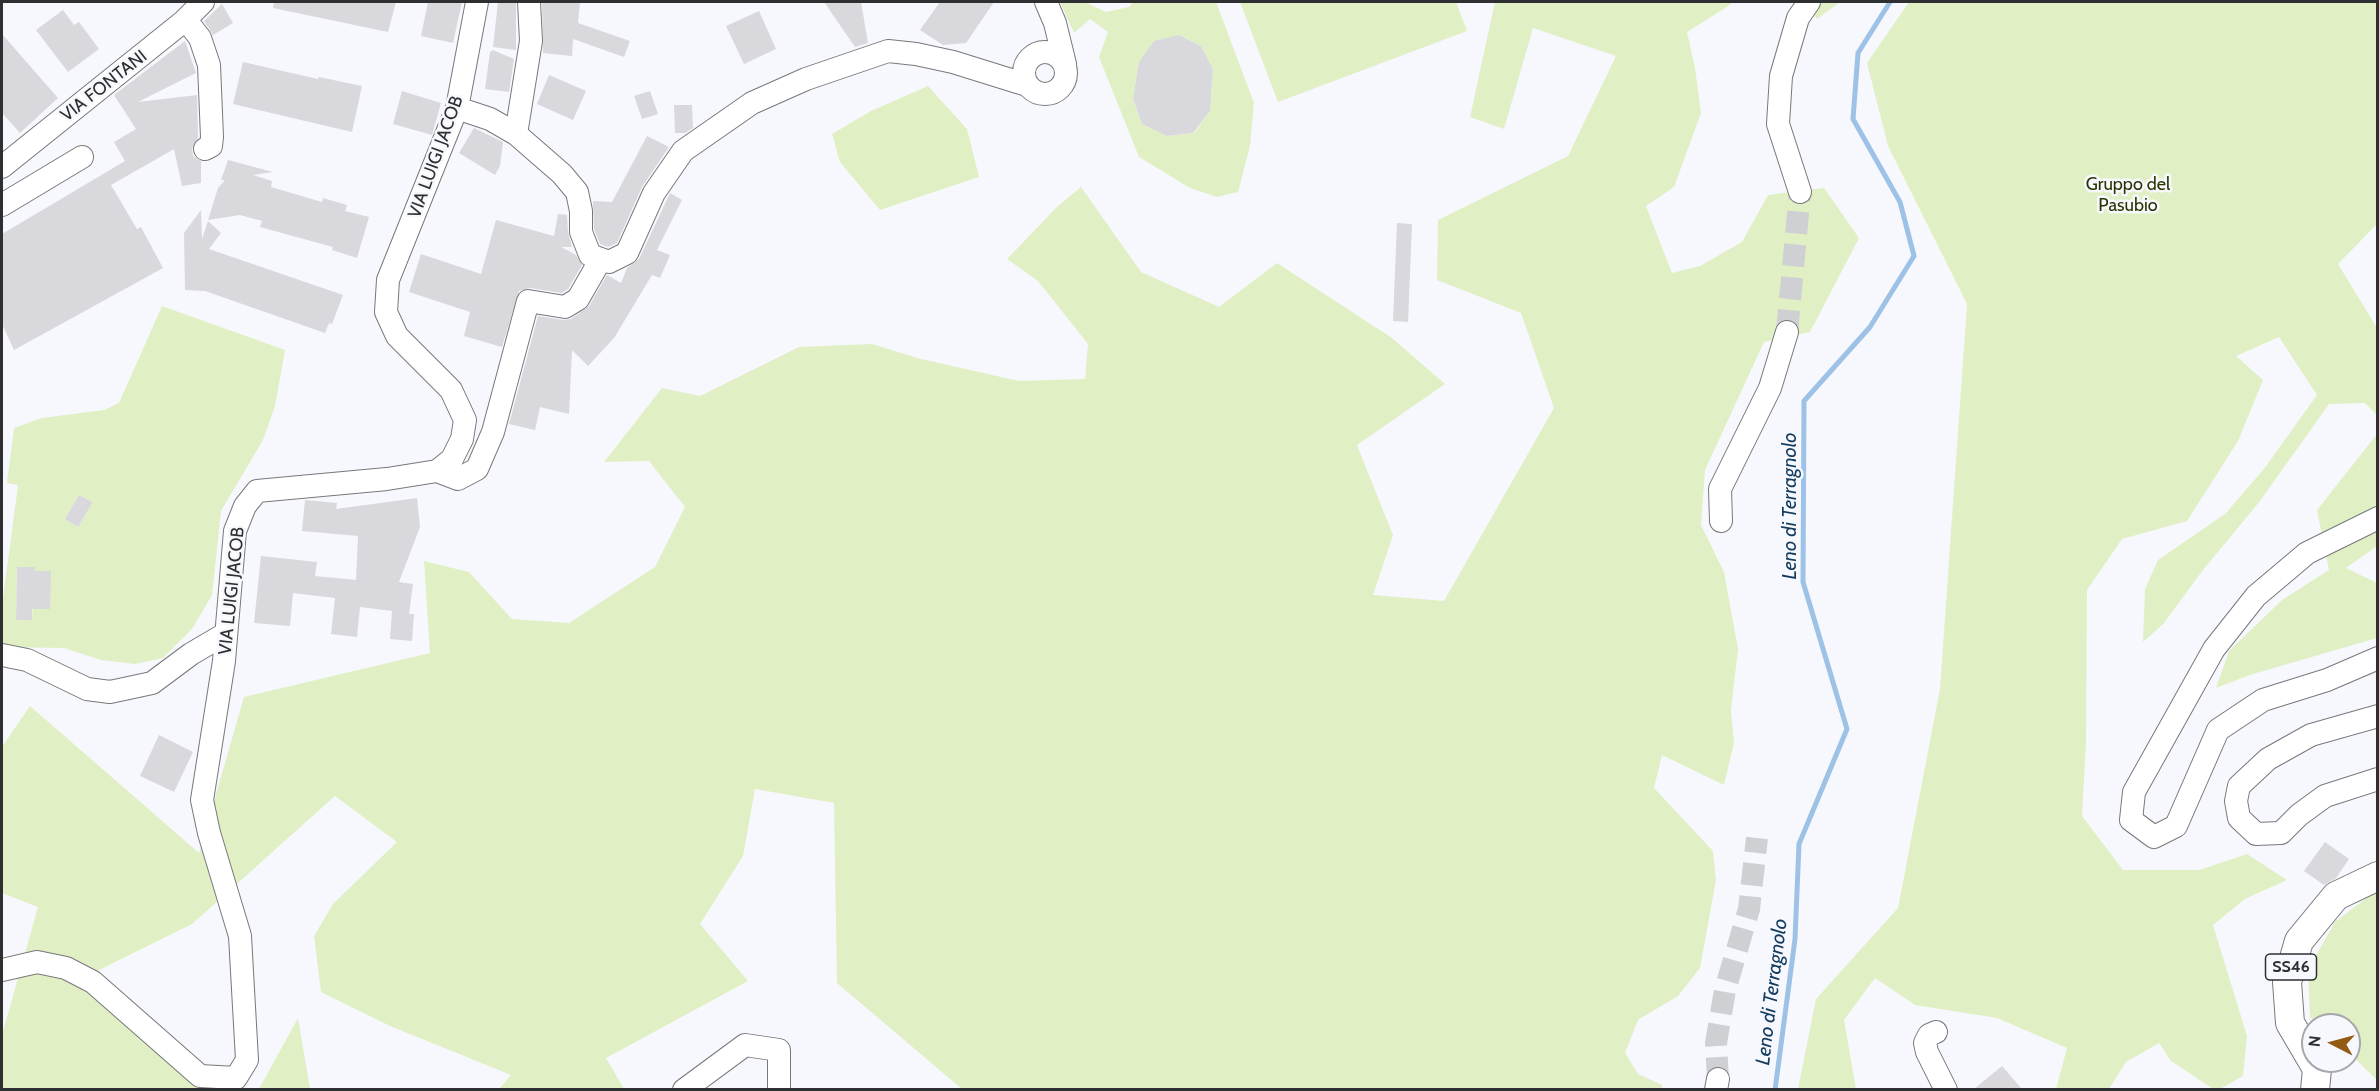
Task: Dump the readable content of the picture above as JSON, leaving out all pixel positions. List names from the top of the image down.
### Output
{
  "streets": {
    "main road": ["SS46"],
    "street": ["VIA FONTANI", "VIA LUIGI JACOB"]
  },
  "water": ["Leno di Terragnolo"],
  "parks": ["Gruppo del Pasubio"],
  "north": "left"
}
